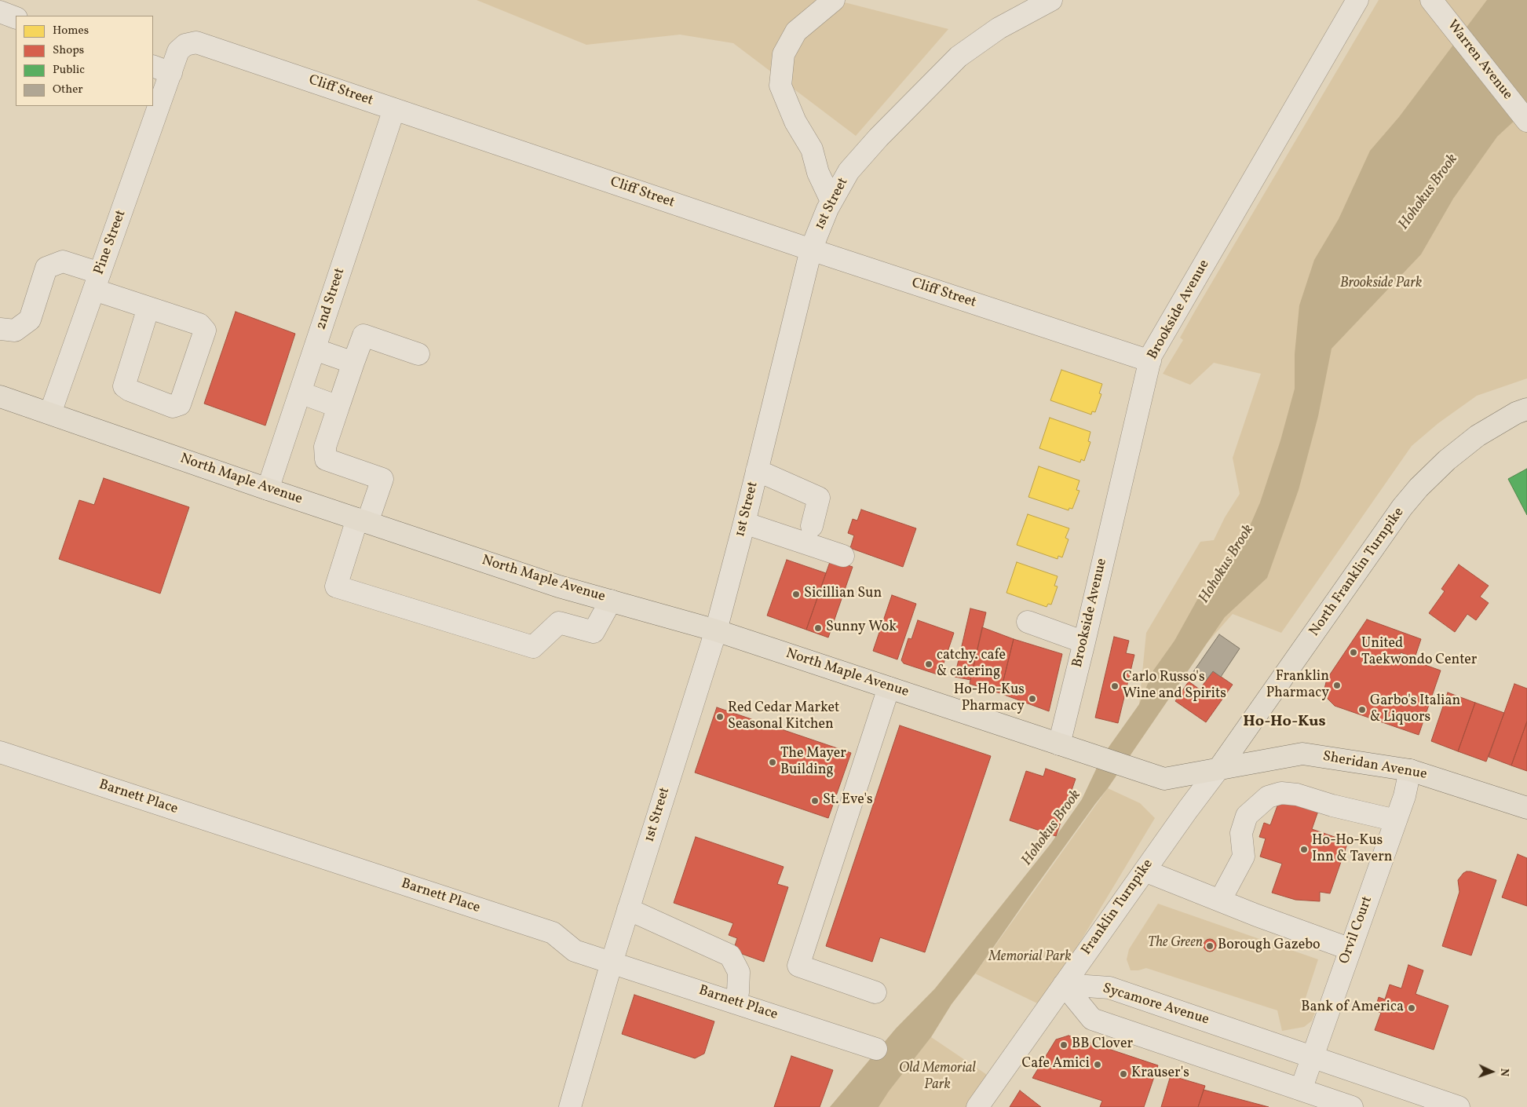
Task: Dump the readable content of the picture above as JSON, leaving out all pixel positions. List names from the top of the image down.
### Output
{
  "streets": {
    "main road": ["North Maple Avenue", "North Franklin Turnpike", "Sheridan Avenue"],
    "street": [
      "Warren Avenue",
      "Cliff Street",
      "1st Street",
      "Pine Street",
      "2nd Street",
      "Brookside Avenue",
      "Barnett Place",
      "Franklin Turnpike",
      "Orvil Court",
      "Sycamore Avenue"
    ]
  },
  "crossings": [
    ["Cliff Street", "1st Street"],
    ["Cliff Street", "Pine Street"],
    ["Cliff Street", "2nd Street"],
    ["Cliff Street", "Brookside Avenue"],
    ["1st Street", "North Maple Avenue"],
    ["1st Street", "Barnett Place"],
    ["Pine Street", "North Maple Avenue"],
    ["2nd Street", "North Maple Avenue"],
    ["Brookside Avenue", "North Maple Avenue"],
    ["North Maple Avenue", "Sheridan Avenue"],
    ["North Franklin Turnpike", "Sheridan Avenue"],
    ["North Franklin Turnpike", "Franklin Turnpike"],
    ["Sheridan Avenue", "Franklin Turnpike"],
    ["Sheridan Avenue", "Orvil Court"],
    ["Franklin Turnpike", "Sycamore Avenue"],
    ["Orvil Court", "Sycamore Avenue"]
  ],
  "districts": ["Ho-Ho-Kus"],
  "water": ["Hohokus Brook"],
  "parks": [
    "Brookside Park",
    "The Green",
    "Memorial Park",
    "Old Memorial Park"
  ],
  "places": [
    "Sicillian Sun",
    "Sunny Wok",
    "United Taekwondo Center",
    "catchy. cafe & catering",
    "Franklin Pharmacy",
    "Carlo Russo's Wine and Spirits",
    "Ho-Ho-Kus Pharmacy",
    "Garbo's Italian & Liquors",
    "Red Cedar Market Seasonal Kitchen",
    "The Mayer Building",
    "St. Eve's",
    "Ho-Ho-Kus Inn & Tavern",
    "Borough Gazebo",
    "Bank of America",
    "BB Clover",
    "Cafe Amici",
    "Krauser's"
  ],
  "legend": [
    "Homes",
    "Shops",
    "Public",
    "Other"
  ],
  "north": "right"
}
